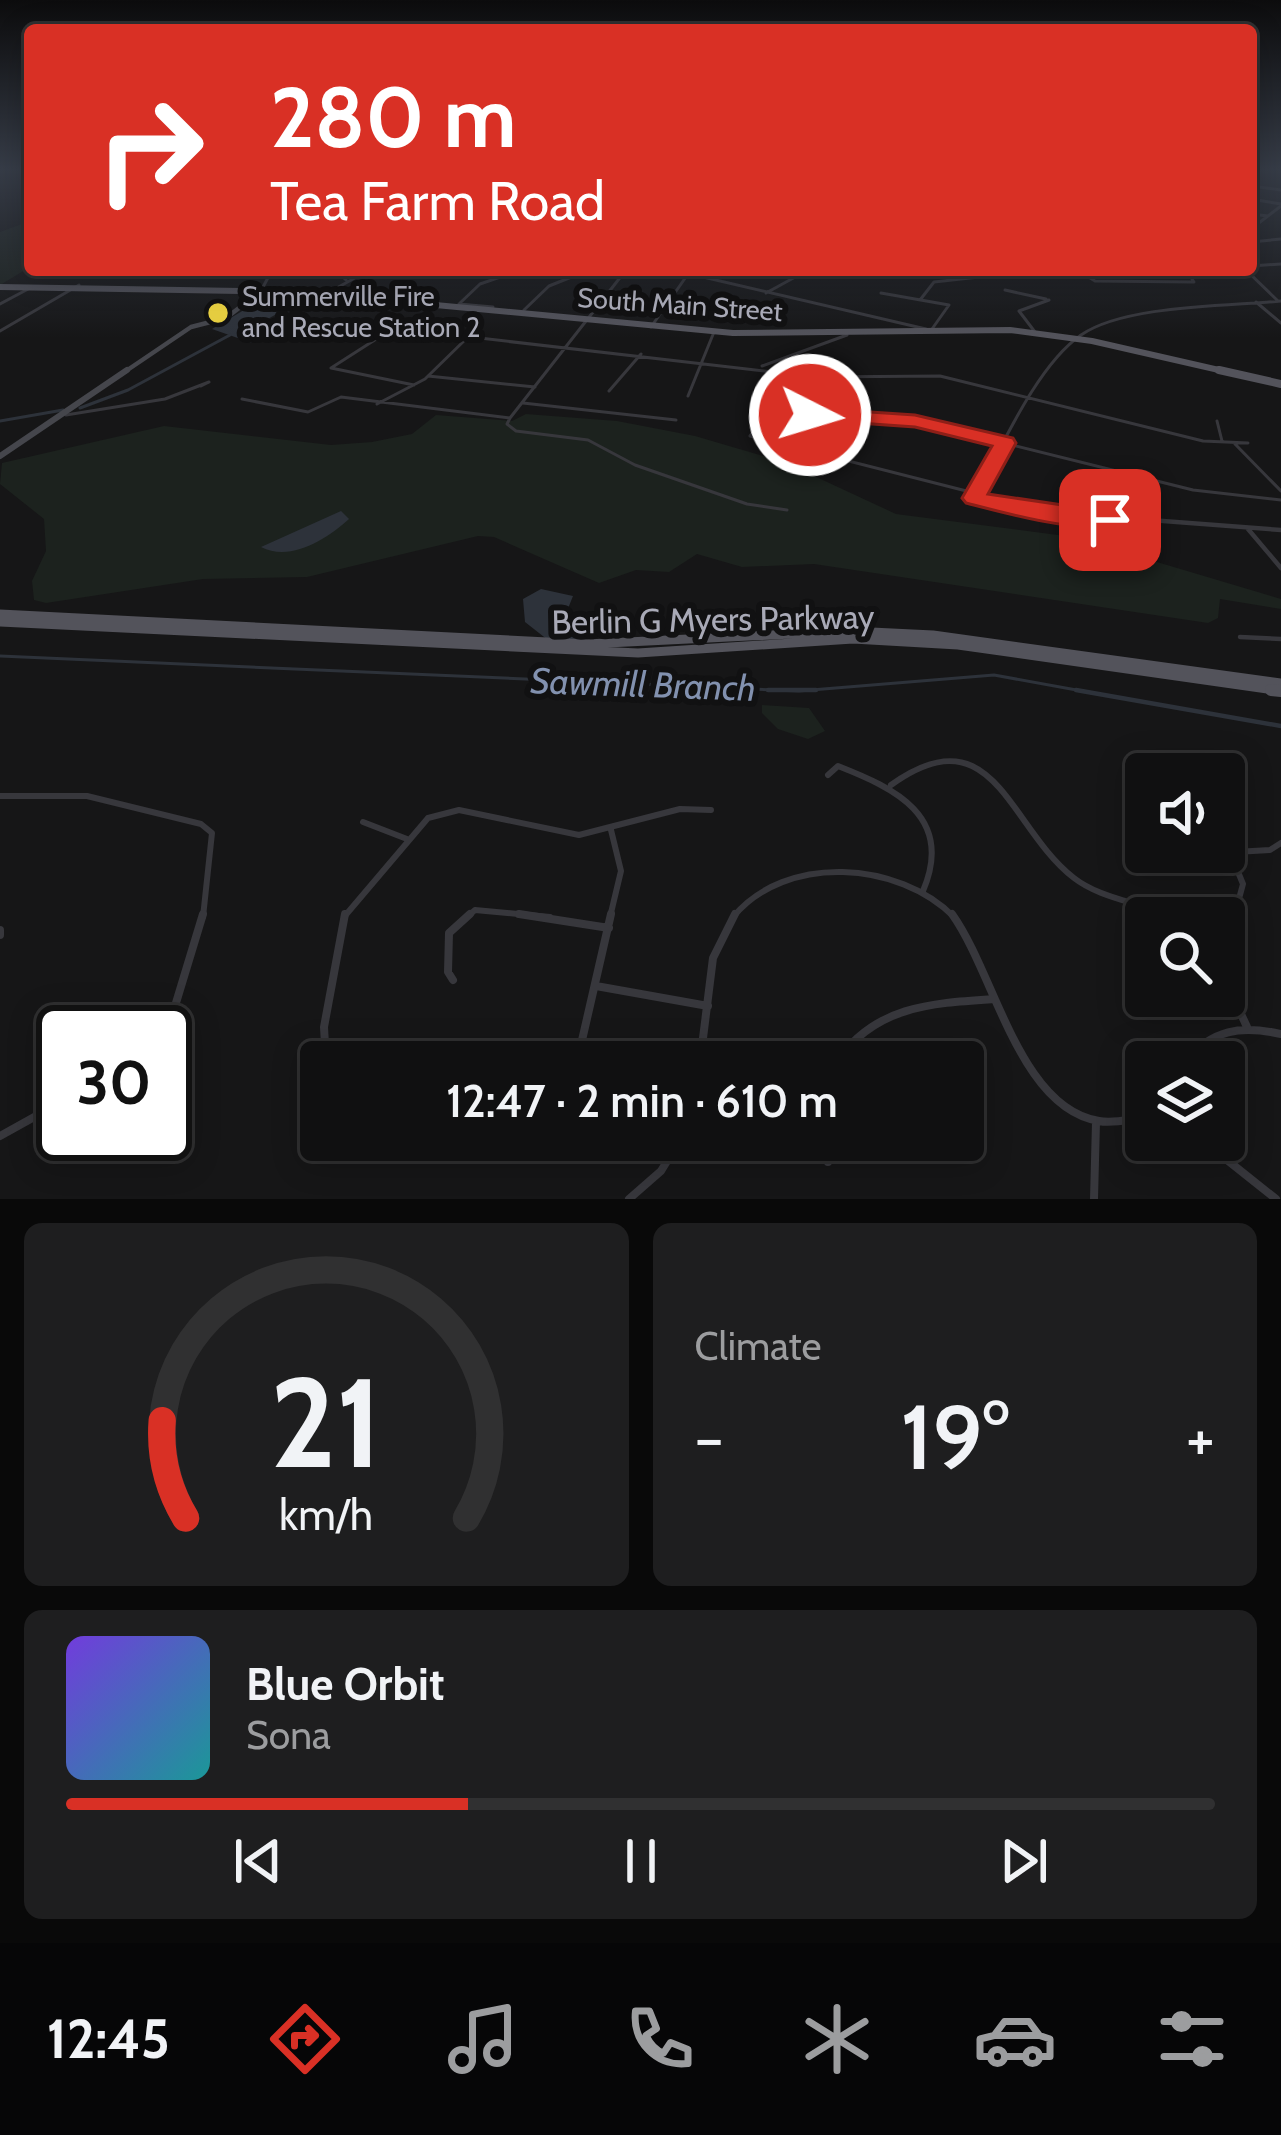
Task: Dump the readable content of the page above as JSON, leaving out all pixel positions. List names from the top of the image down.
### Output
{
  "streets": {
    "main road": ["South Main Street", "Berlin G Myers Parkway"]
  },
  "water": ["Sawmill Branch"],
  "places": ["Summerville Fire and Rescue Station 2"],
  "page": {
    "turn": ["280 m", "Tea Farm Road"],
    "limit": "30",
    "trip": "12:47 · 2 min · 610 m",
    "tile": "Climate",
    "heat": ["−", "19°", "+"],
    "song": ["Blue Orbit", "Sona"],
    "tabs": "12:45",
    "gauge": ["21", "km/h"]
  }
}
